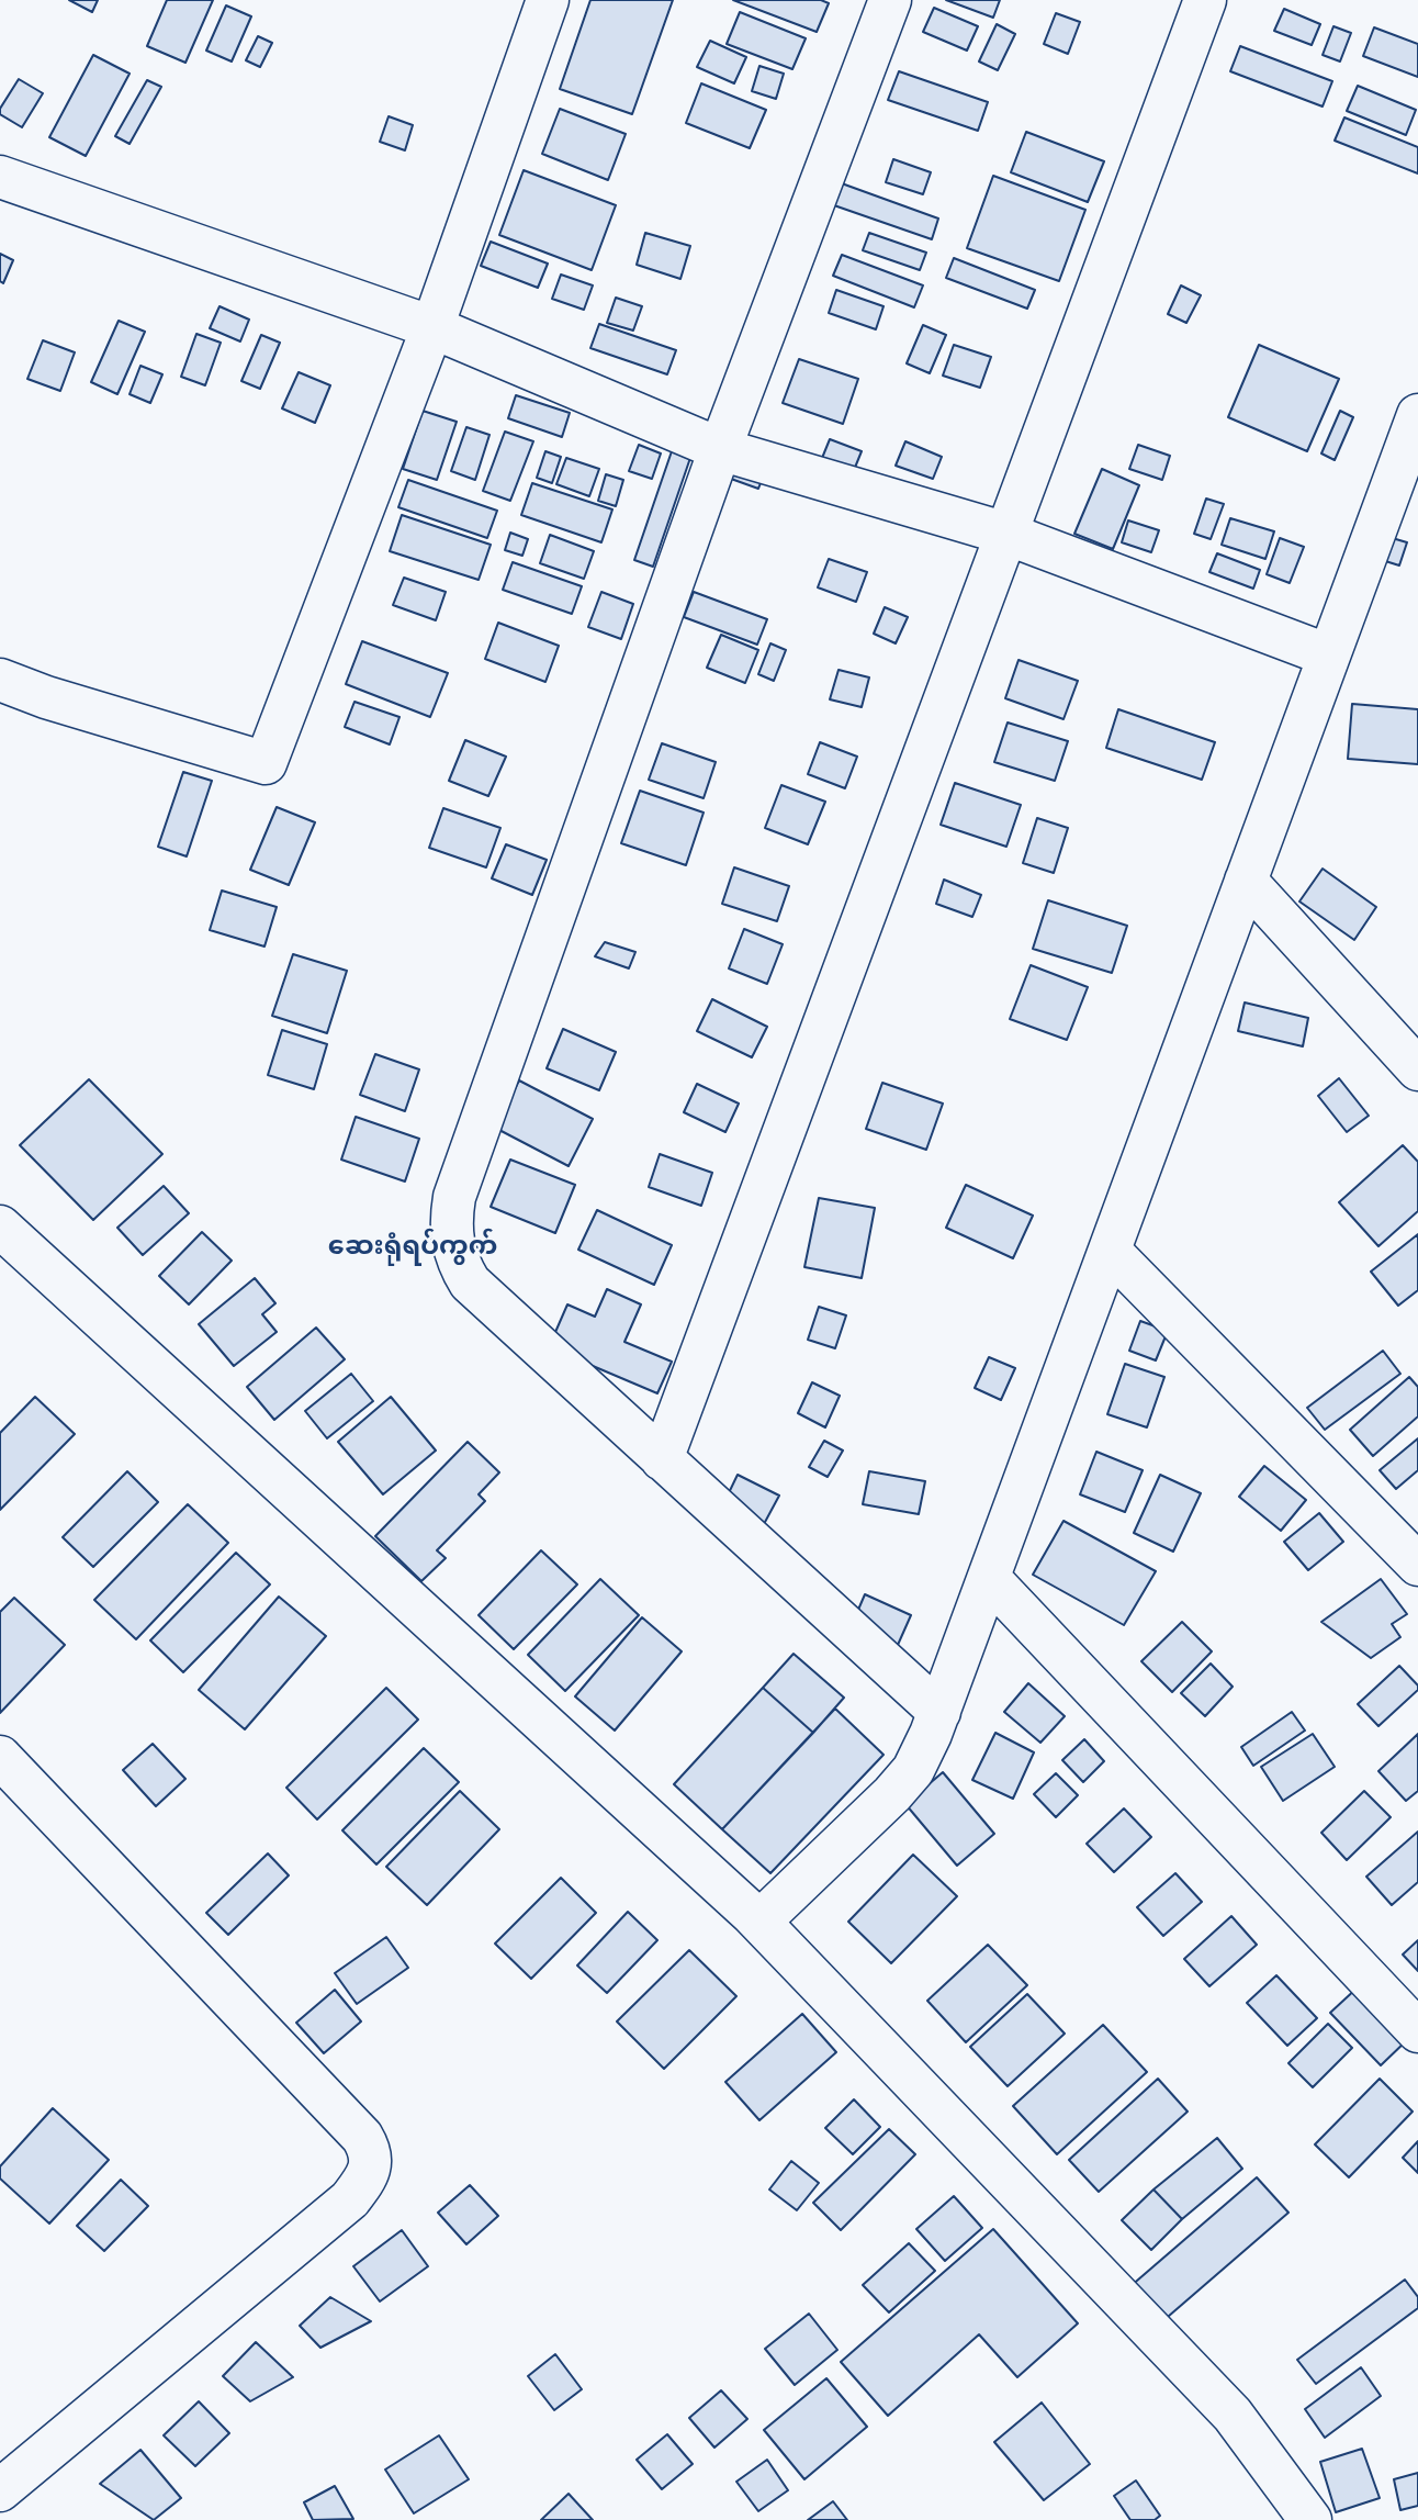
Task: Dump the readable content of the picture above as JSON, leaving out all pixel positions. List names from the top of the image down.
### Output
{
  "districts": ["ဆေးရုံရပ်ကွက်"]
}
